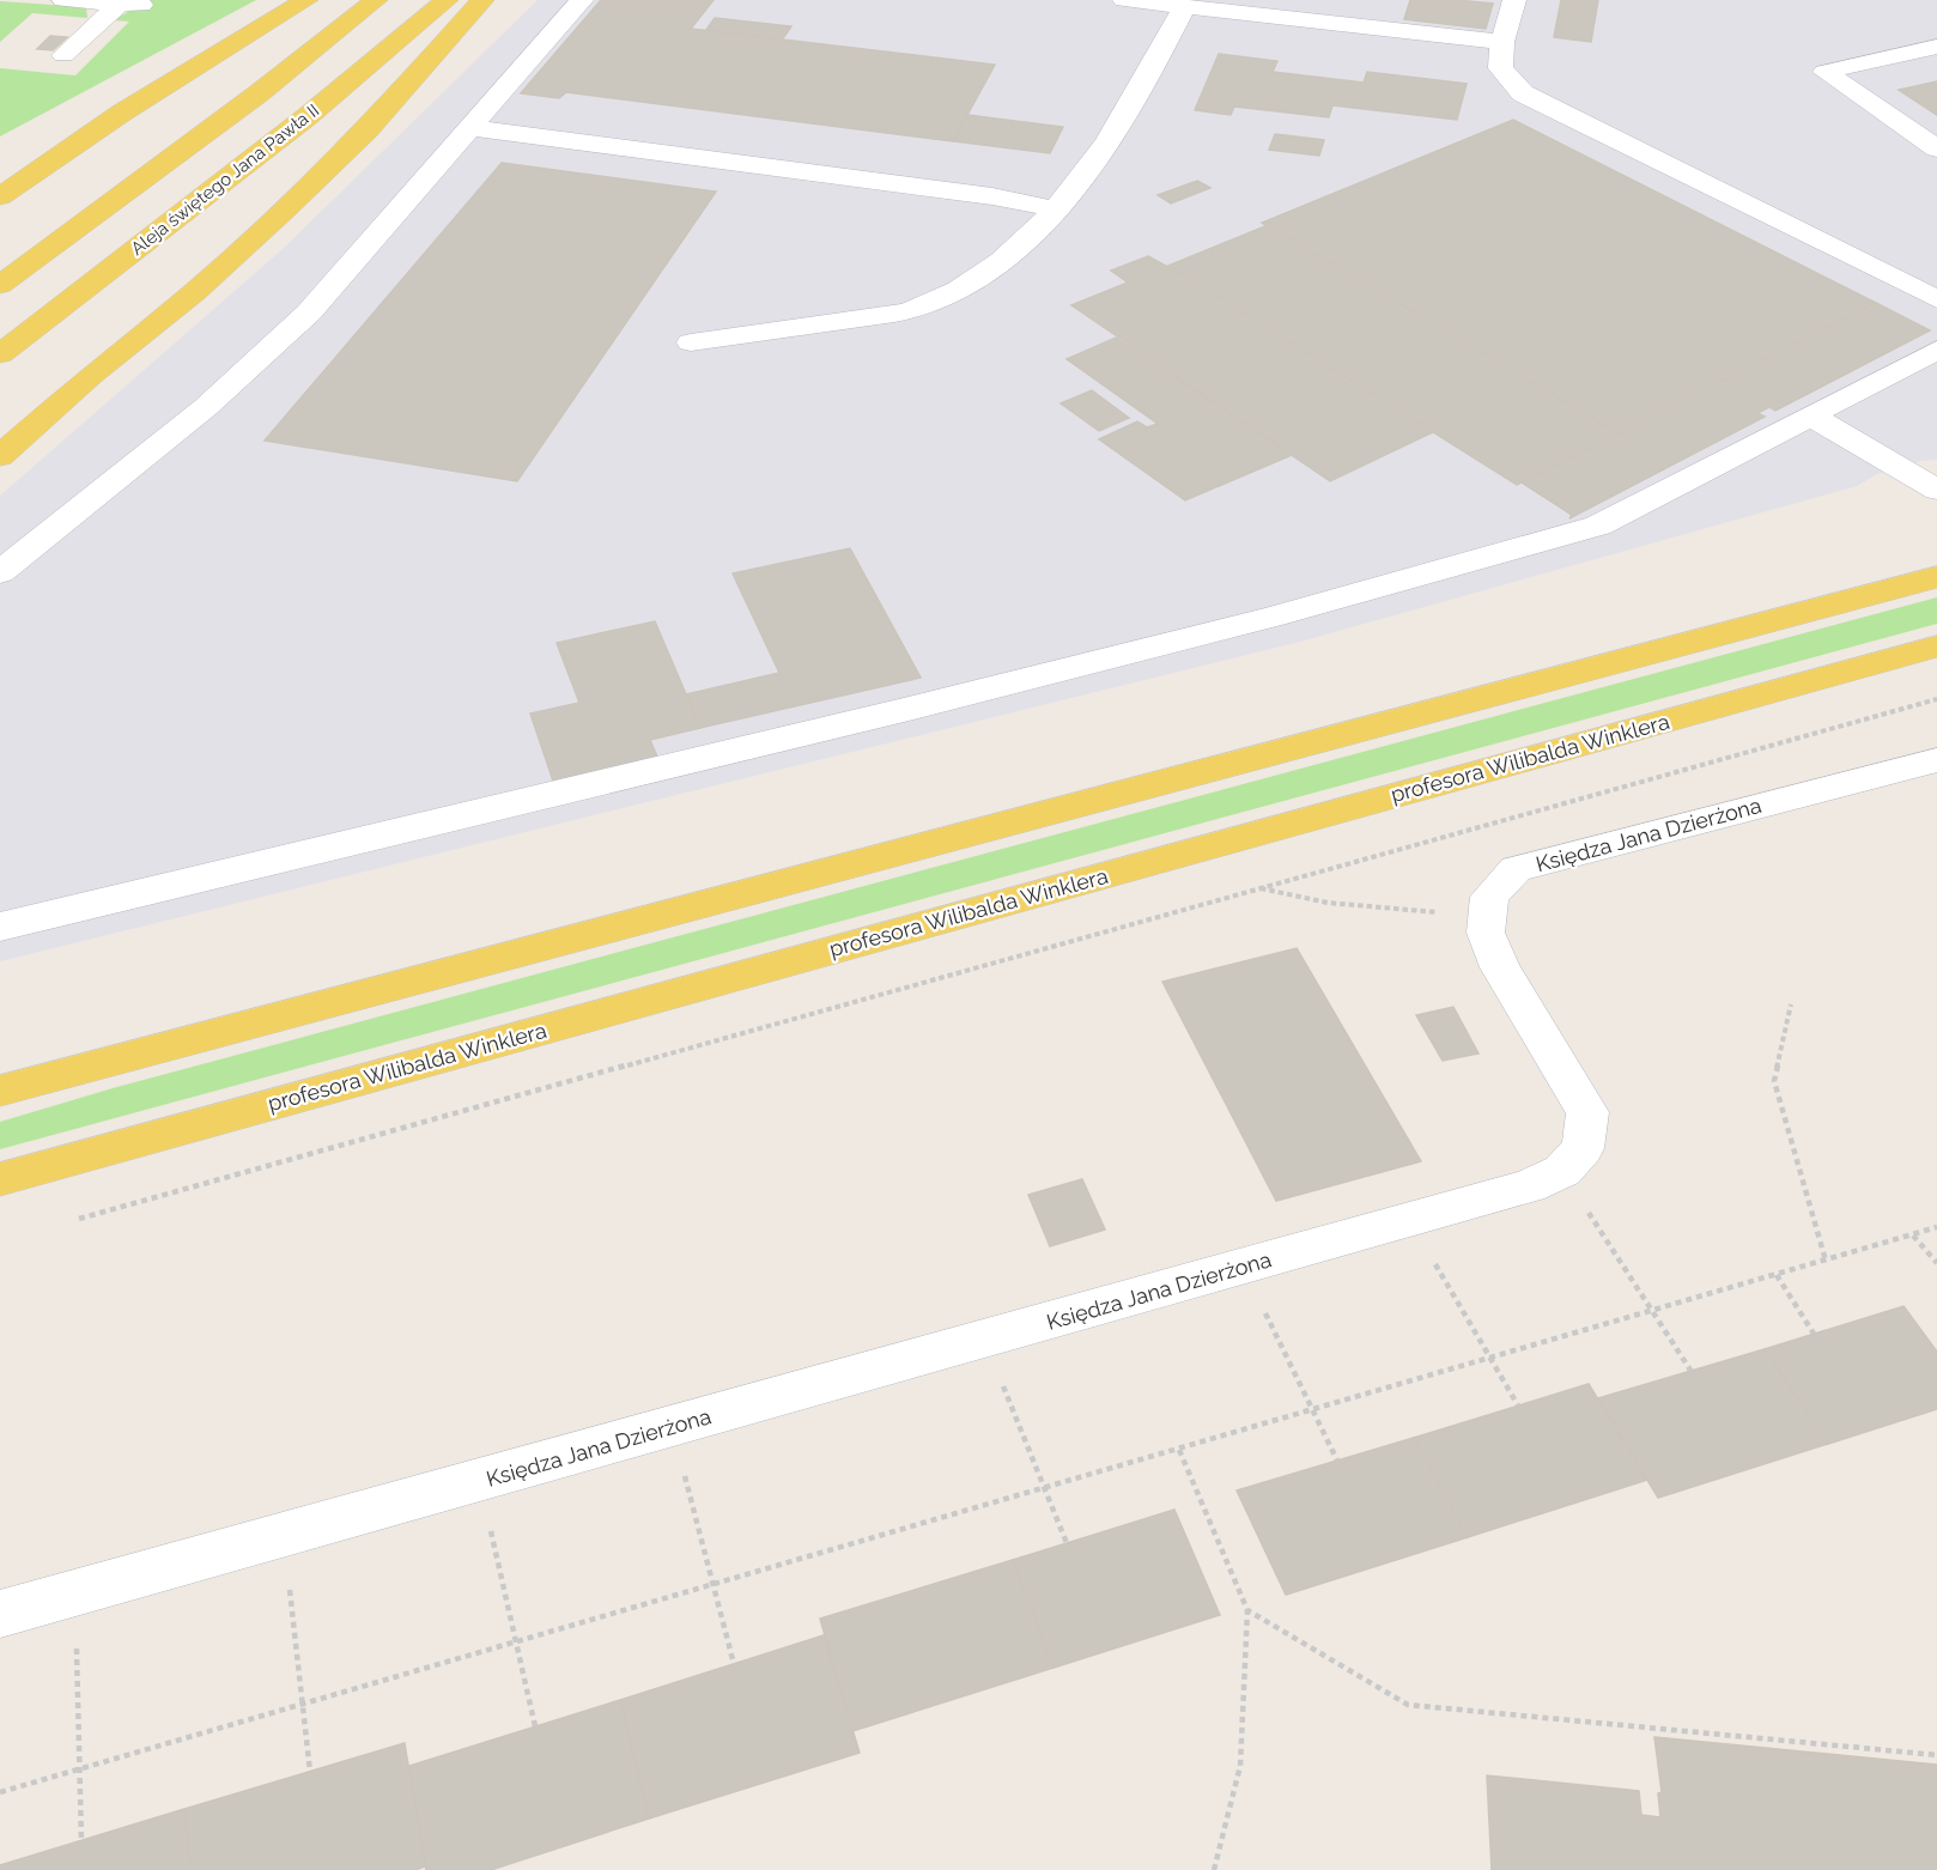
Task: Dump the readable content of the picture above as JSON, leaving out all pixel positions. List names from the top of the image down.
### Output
{
  "streets": {
    "main road": ["Aleja świętego Jana Pawła II", "profesora Wilibalda Winklera"],
    "street": ["Księdza Jana Dzierżona"]
  }
}
